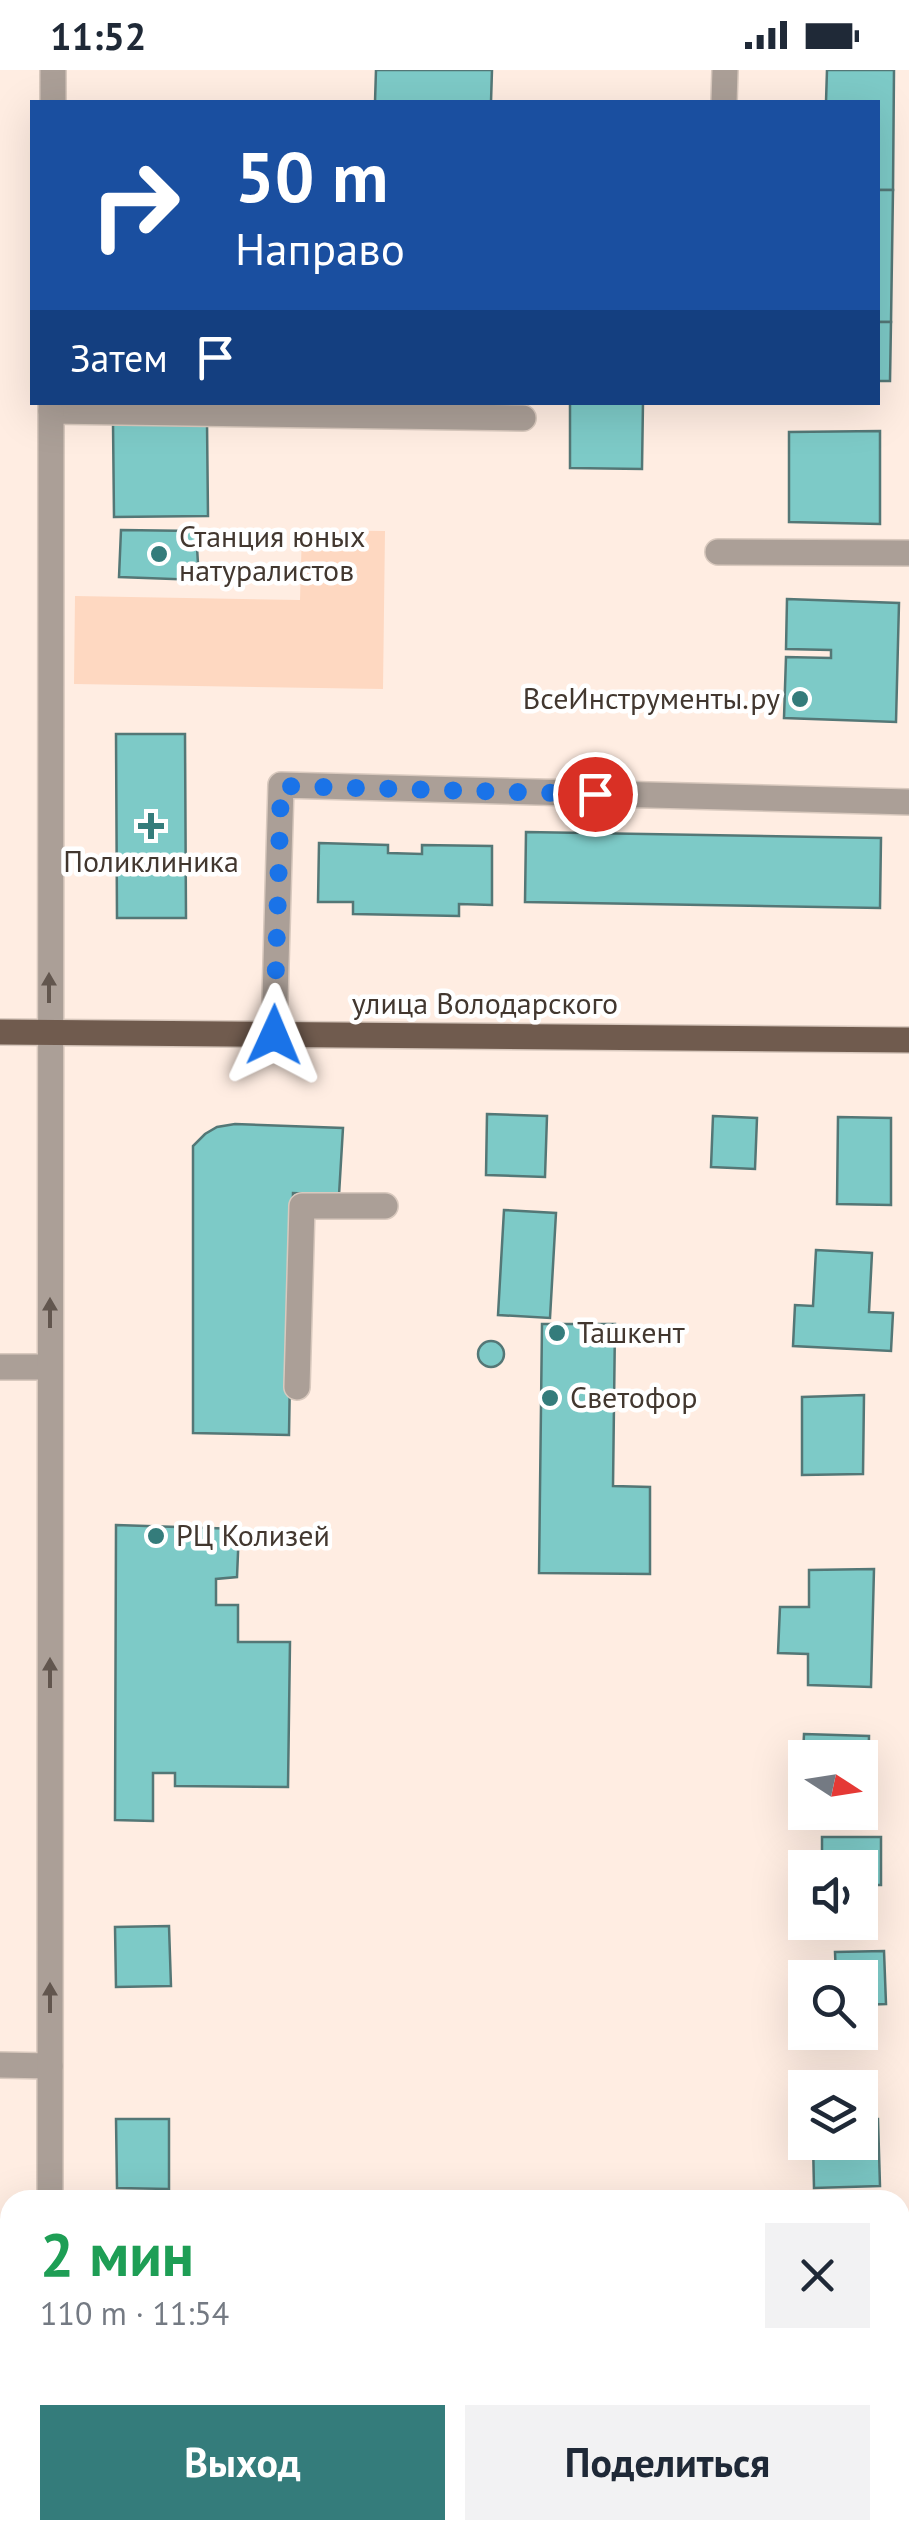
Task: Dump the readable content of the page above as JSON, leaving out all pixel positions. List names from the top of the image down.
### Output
{
  "streets": {
    "main road": ["улица Володарского"]
  },
  "places": {
    "other": [
      "Станция юных натуралистов",
      "ВсеИнструменты.ру",
      "Ташкент",
      "Светофор",
      "РЦ Колизей"
    ],
    "health": ["Поликлиника"]
  },
  "north": "right",
  "page": {
    "status": "11:52",
    "turn": ["50 m", "Направо"],
    "then": "Затем",
    "heading": ["2 мин", "110 m · 11:54"],
    "buttons": ["Выход", "Поделиться"]
  }
}
